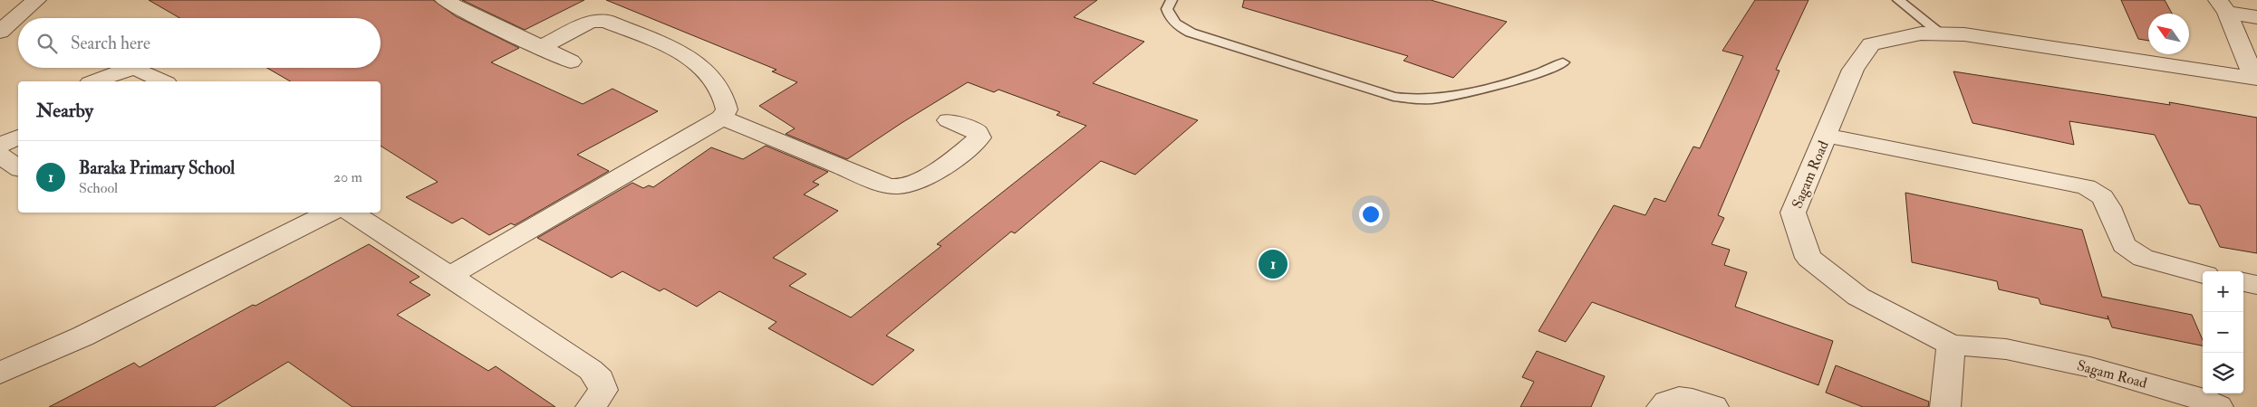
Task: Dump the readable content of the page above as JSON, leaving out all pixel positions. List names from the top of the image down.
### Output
{
  "streets": {
    "street": ["Sagam Road"]
  },
  "north": "top left",
  "page": {
    "search": "Search here",
    "heading": "Nearby",
    "list": [
      {
        "mark": "1",
        "name": "Baraka Primary School",
        "note": "School",
        "value": "20 m"
      }
    ],
    "pins": "1",
    "map_buttons": ["+", "−"]
  }
}
